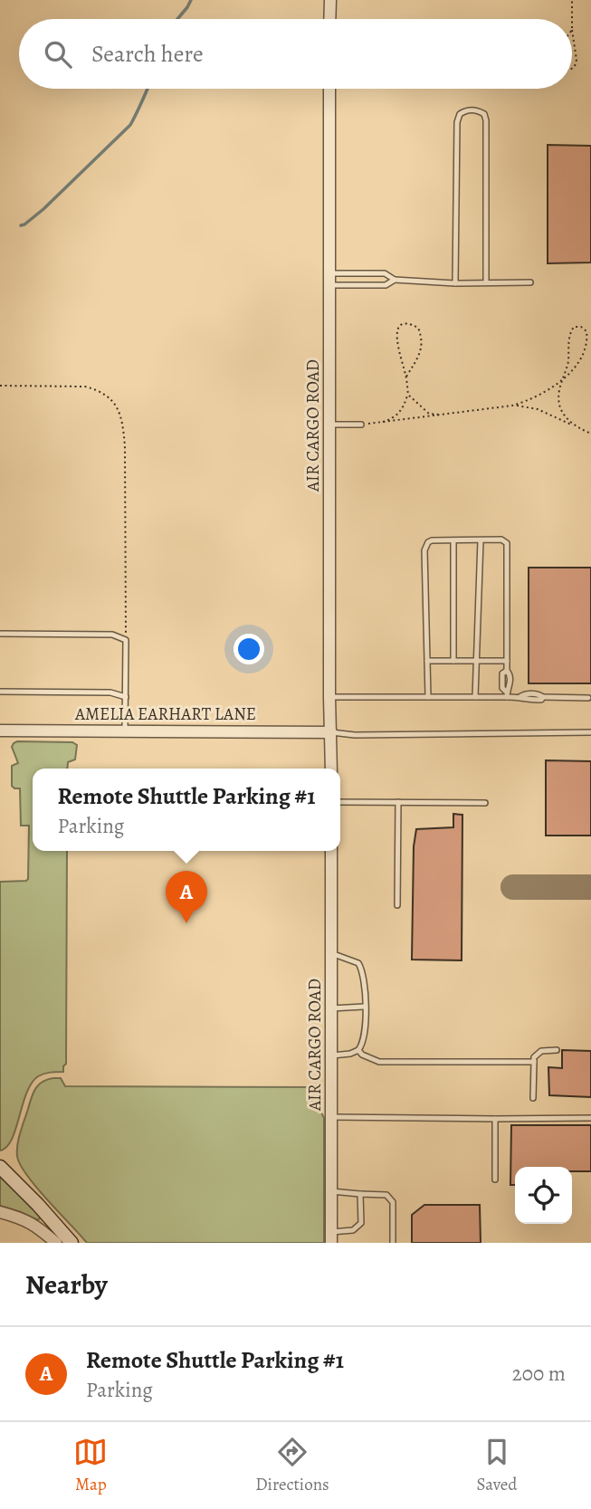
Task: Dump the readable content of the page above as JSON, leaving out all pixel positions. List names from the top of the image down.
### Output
{
  "streets": {
    "street": ["AIR CARGO ROAD", "AMELIA EARHART LANE"]
  },
  "crossings": [
    ["AIR CARGO ROAD", "AMELIA EARHART LANE"]
  ],
  "page": {
    "search": "Search here",
    "popup": ["Remote Shuttle Parking #1", "Parking"],
    "pins": "A",
    "heading": "Nearby",
    "list": [
      {
        "mark": "A",
        "name": "Remote Shuttle Parking #1",
        "note": "Parking",
        "value": "200 m"
      }
    ],
    "nav": ["Map", "Directions", "Saved"]
  }
}
